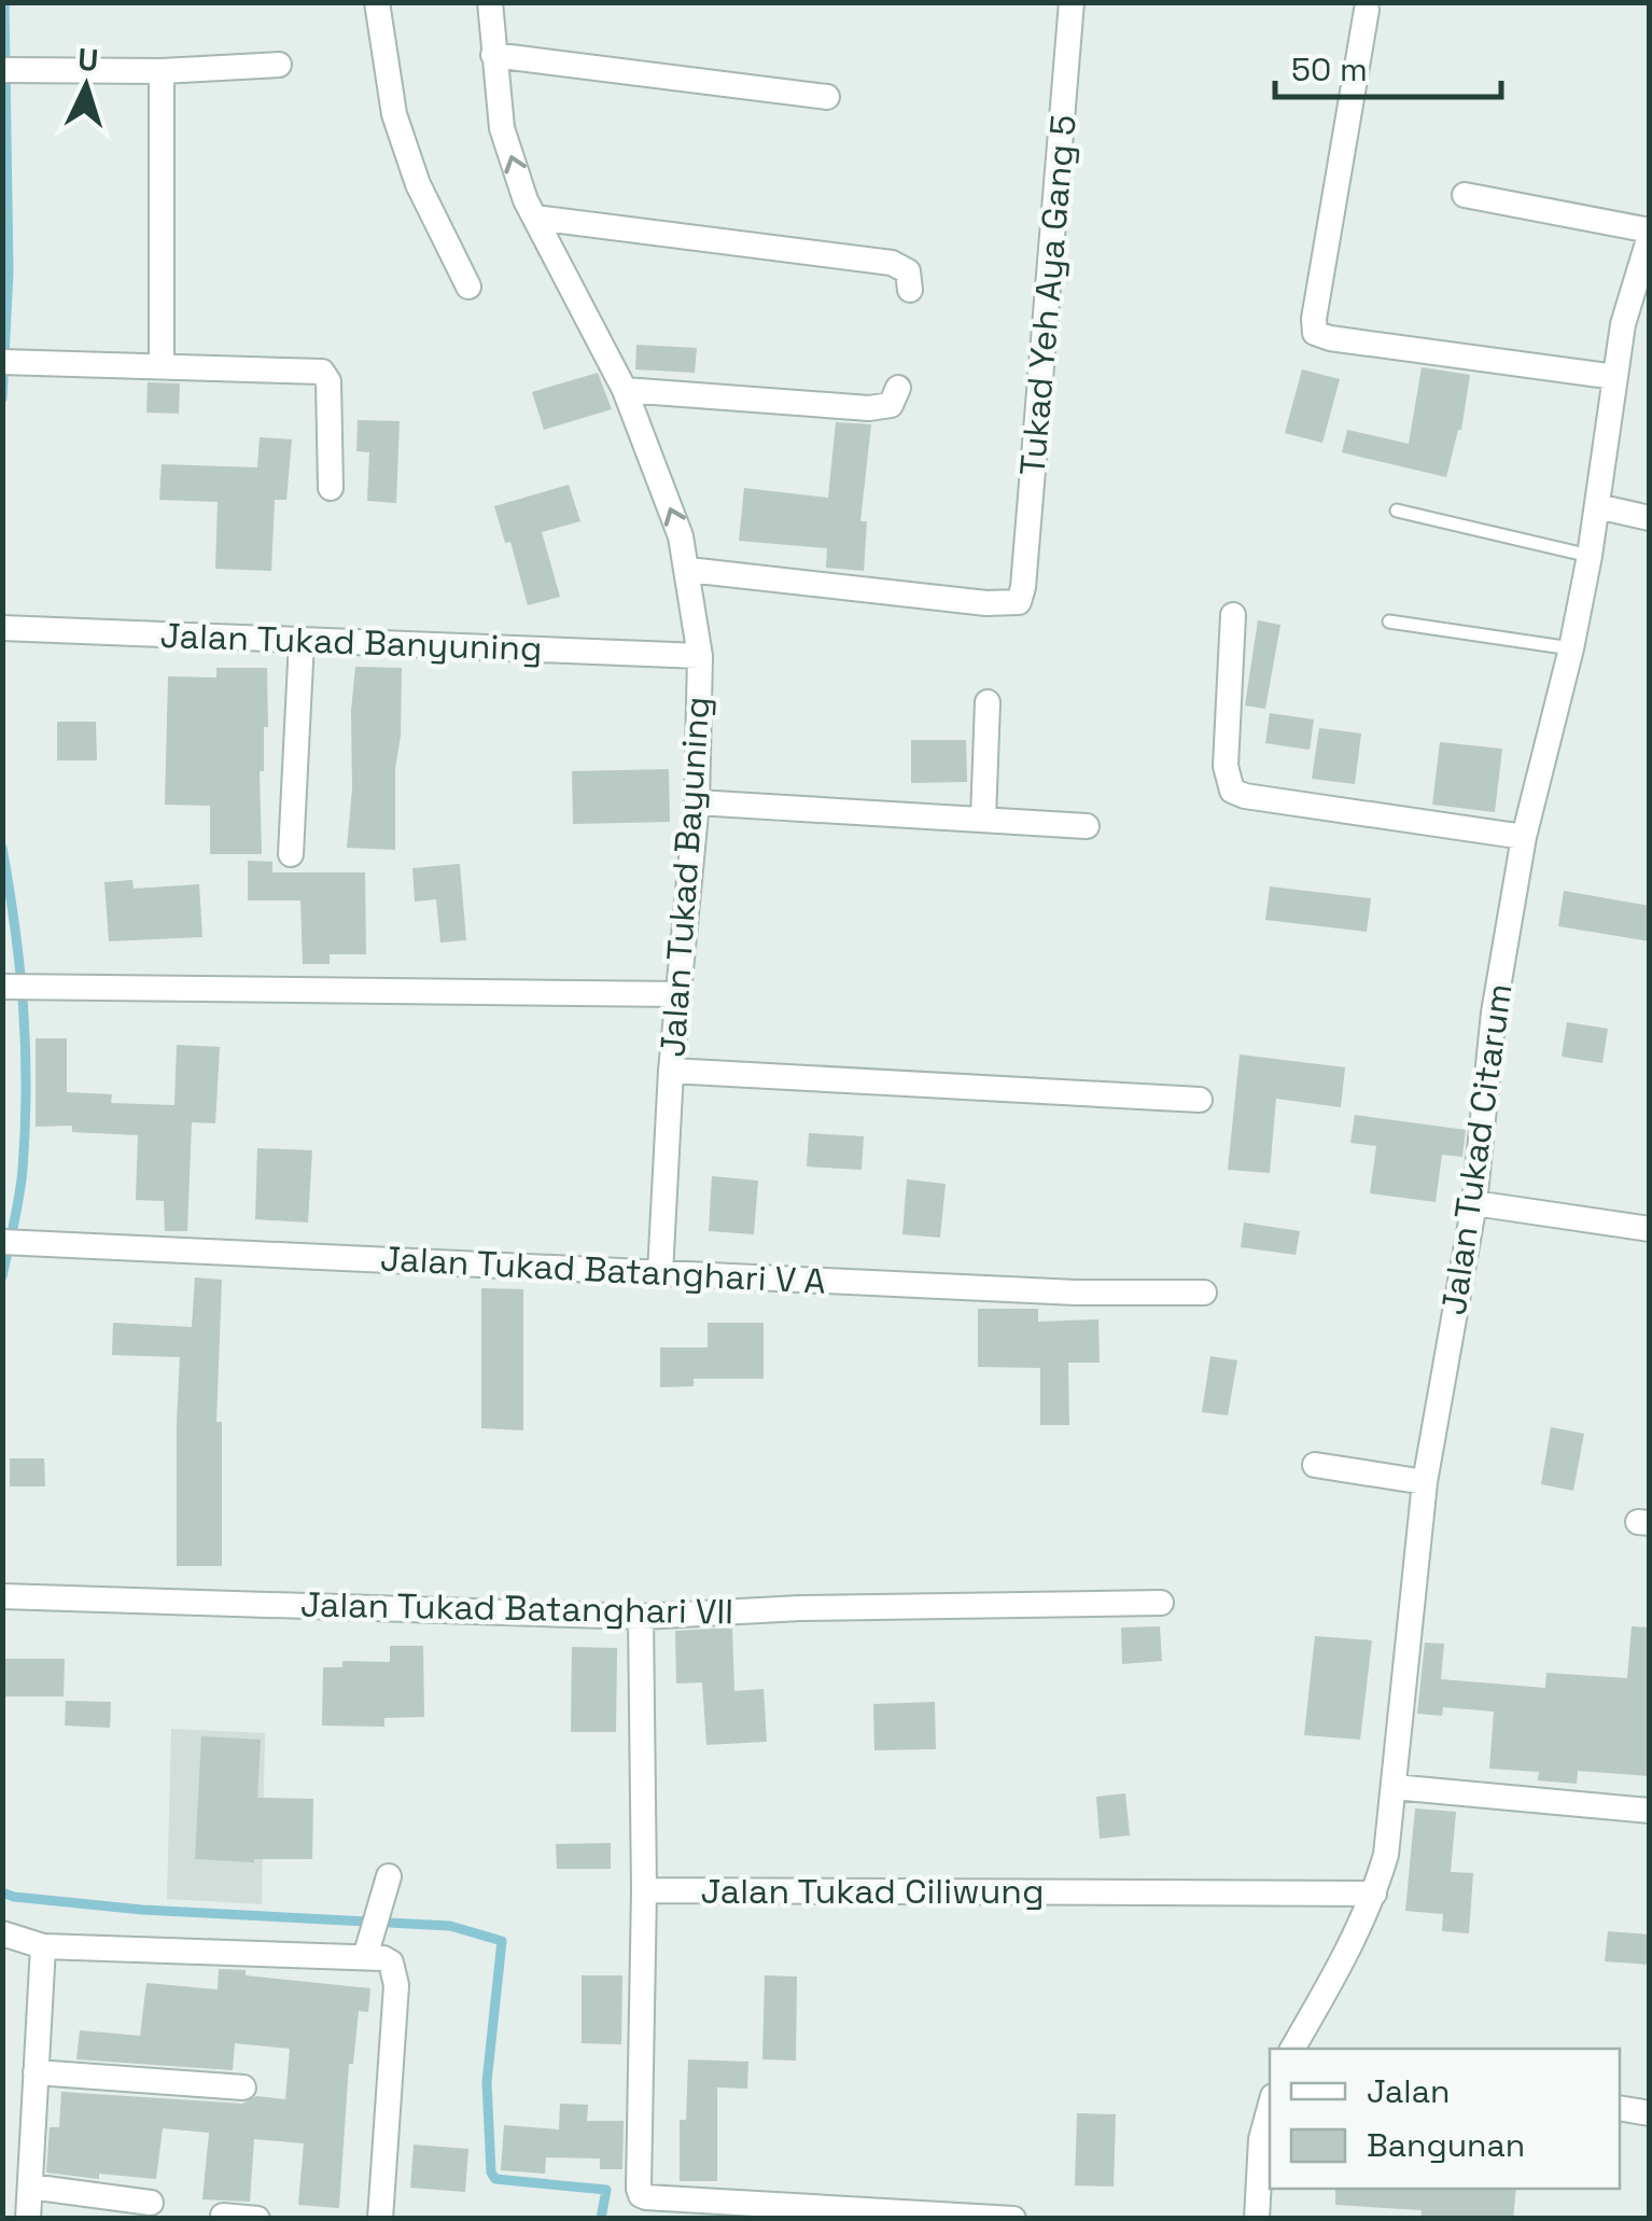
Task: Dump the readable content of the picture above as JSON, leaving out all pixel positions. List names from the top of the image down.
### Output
{
  "streets": {
    "street": [
      "Tukad Yeh Aya Gang 5",
      "Jalan Tukad Banyuning",
      "Jalan Tukad Bayuning",
      "Jalan Tukad Citarum",
      "Jalan Tukad Batanghari V A",
      "Jalan Tukad Batanghari VII",
      "Jalan Tukad Ciliwung"
    ]
  },
  "crossings": [
    ["Tukad Yeh Aya Gang 5", "Jalan Tukad Bayuning"],
    ["Jalan Tukad Banyuning", "Jalan Tukad Bayuning"],
    ["Jalan Tukad Bayuning", "Jalan Tukad Batanghari V A"],
    ["Jalan Tukad Citarum", "Jalan Tukad Ciliwung"]
  ],
  "legend": ["Jalan", "Bangunan"],
  "scale_bar": "50 m",
  "north": "top"
}
